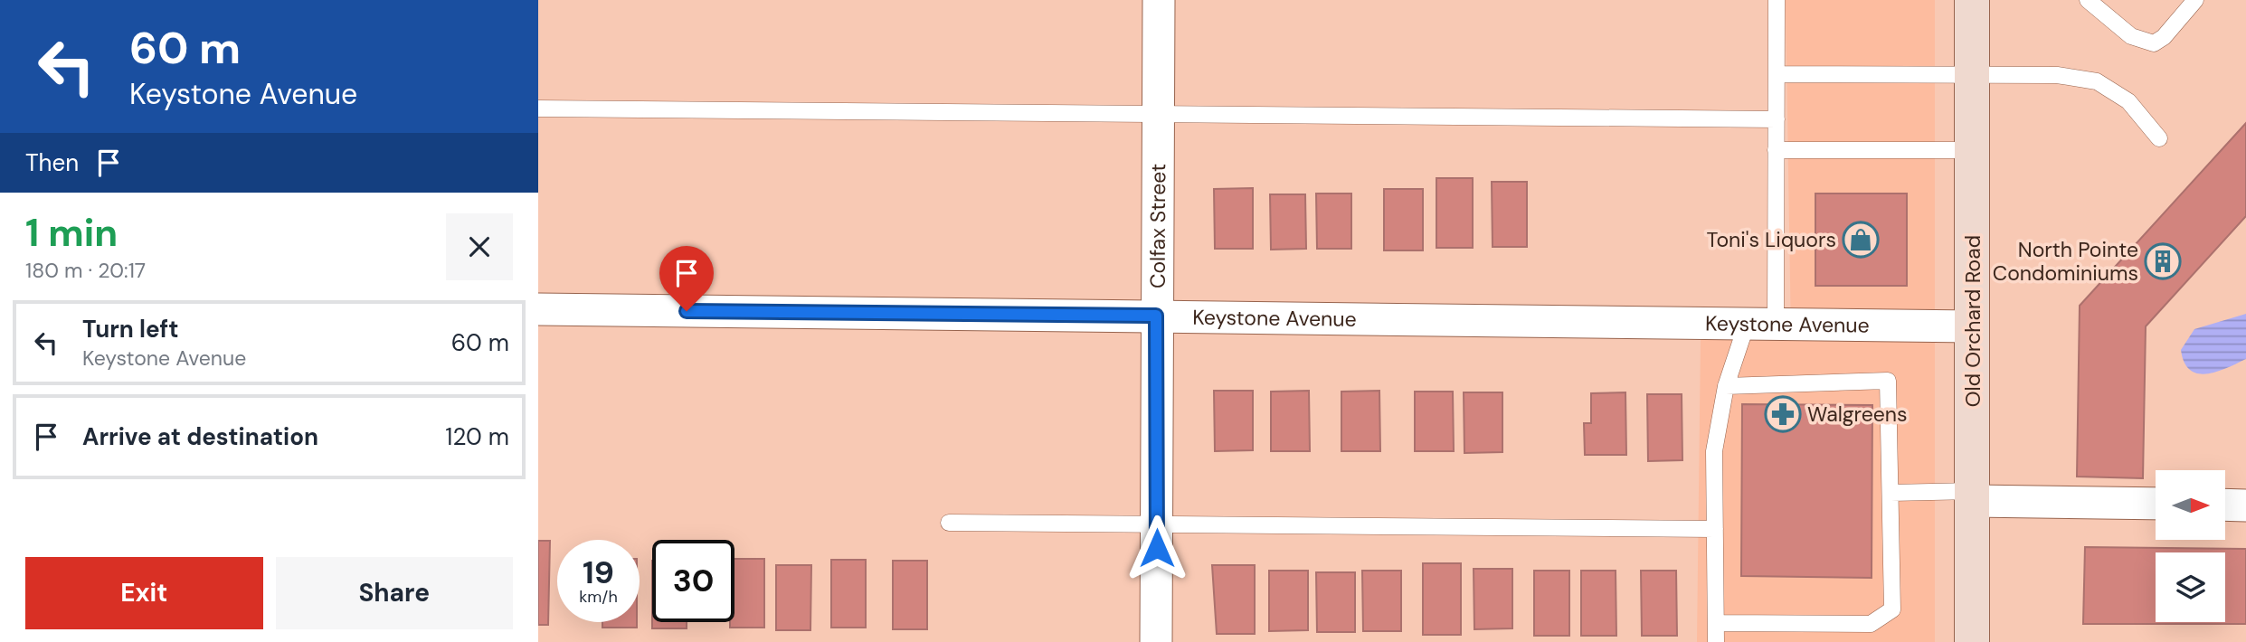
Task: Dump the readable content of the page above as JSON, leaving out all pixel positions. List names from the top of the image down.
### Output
{
  "streets": {
    "main road": ["Old Orchard Road"],
    "street": ["Colfax Street", "Keystone Avenue"]
  },
  "crossings": [
    ["Colfax Street", "Keystone Avenue"],
    ["Keystone Avenue", "Old Orchard Road"]
  ],
  "places": {
    "shop": ["Toni's Liquors"],
    "building": ["North Pointe Condominiums"],
    "pharmacy": ["Walgreens"]
  },
  "north": "right",
  "page": {
    "turn": ["60 m", "Keystone Avenue"],
    "then": "Then",
    "heading": ["1 min", "180 m · 20:17"],
    "list": [
      {
        "name": "Turn left",
        "note": "Keystone Avenue",
        "value": "60 m"
      },
      {
        "name": "Arrive at destination",
        "value": "120 m"
      }
    ],
    "speed": "19 km/h",
    "limit": "30",
    "buttons": ["Exit", "Share"]
  }
}
